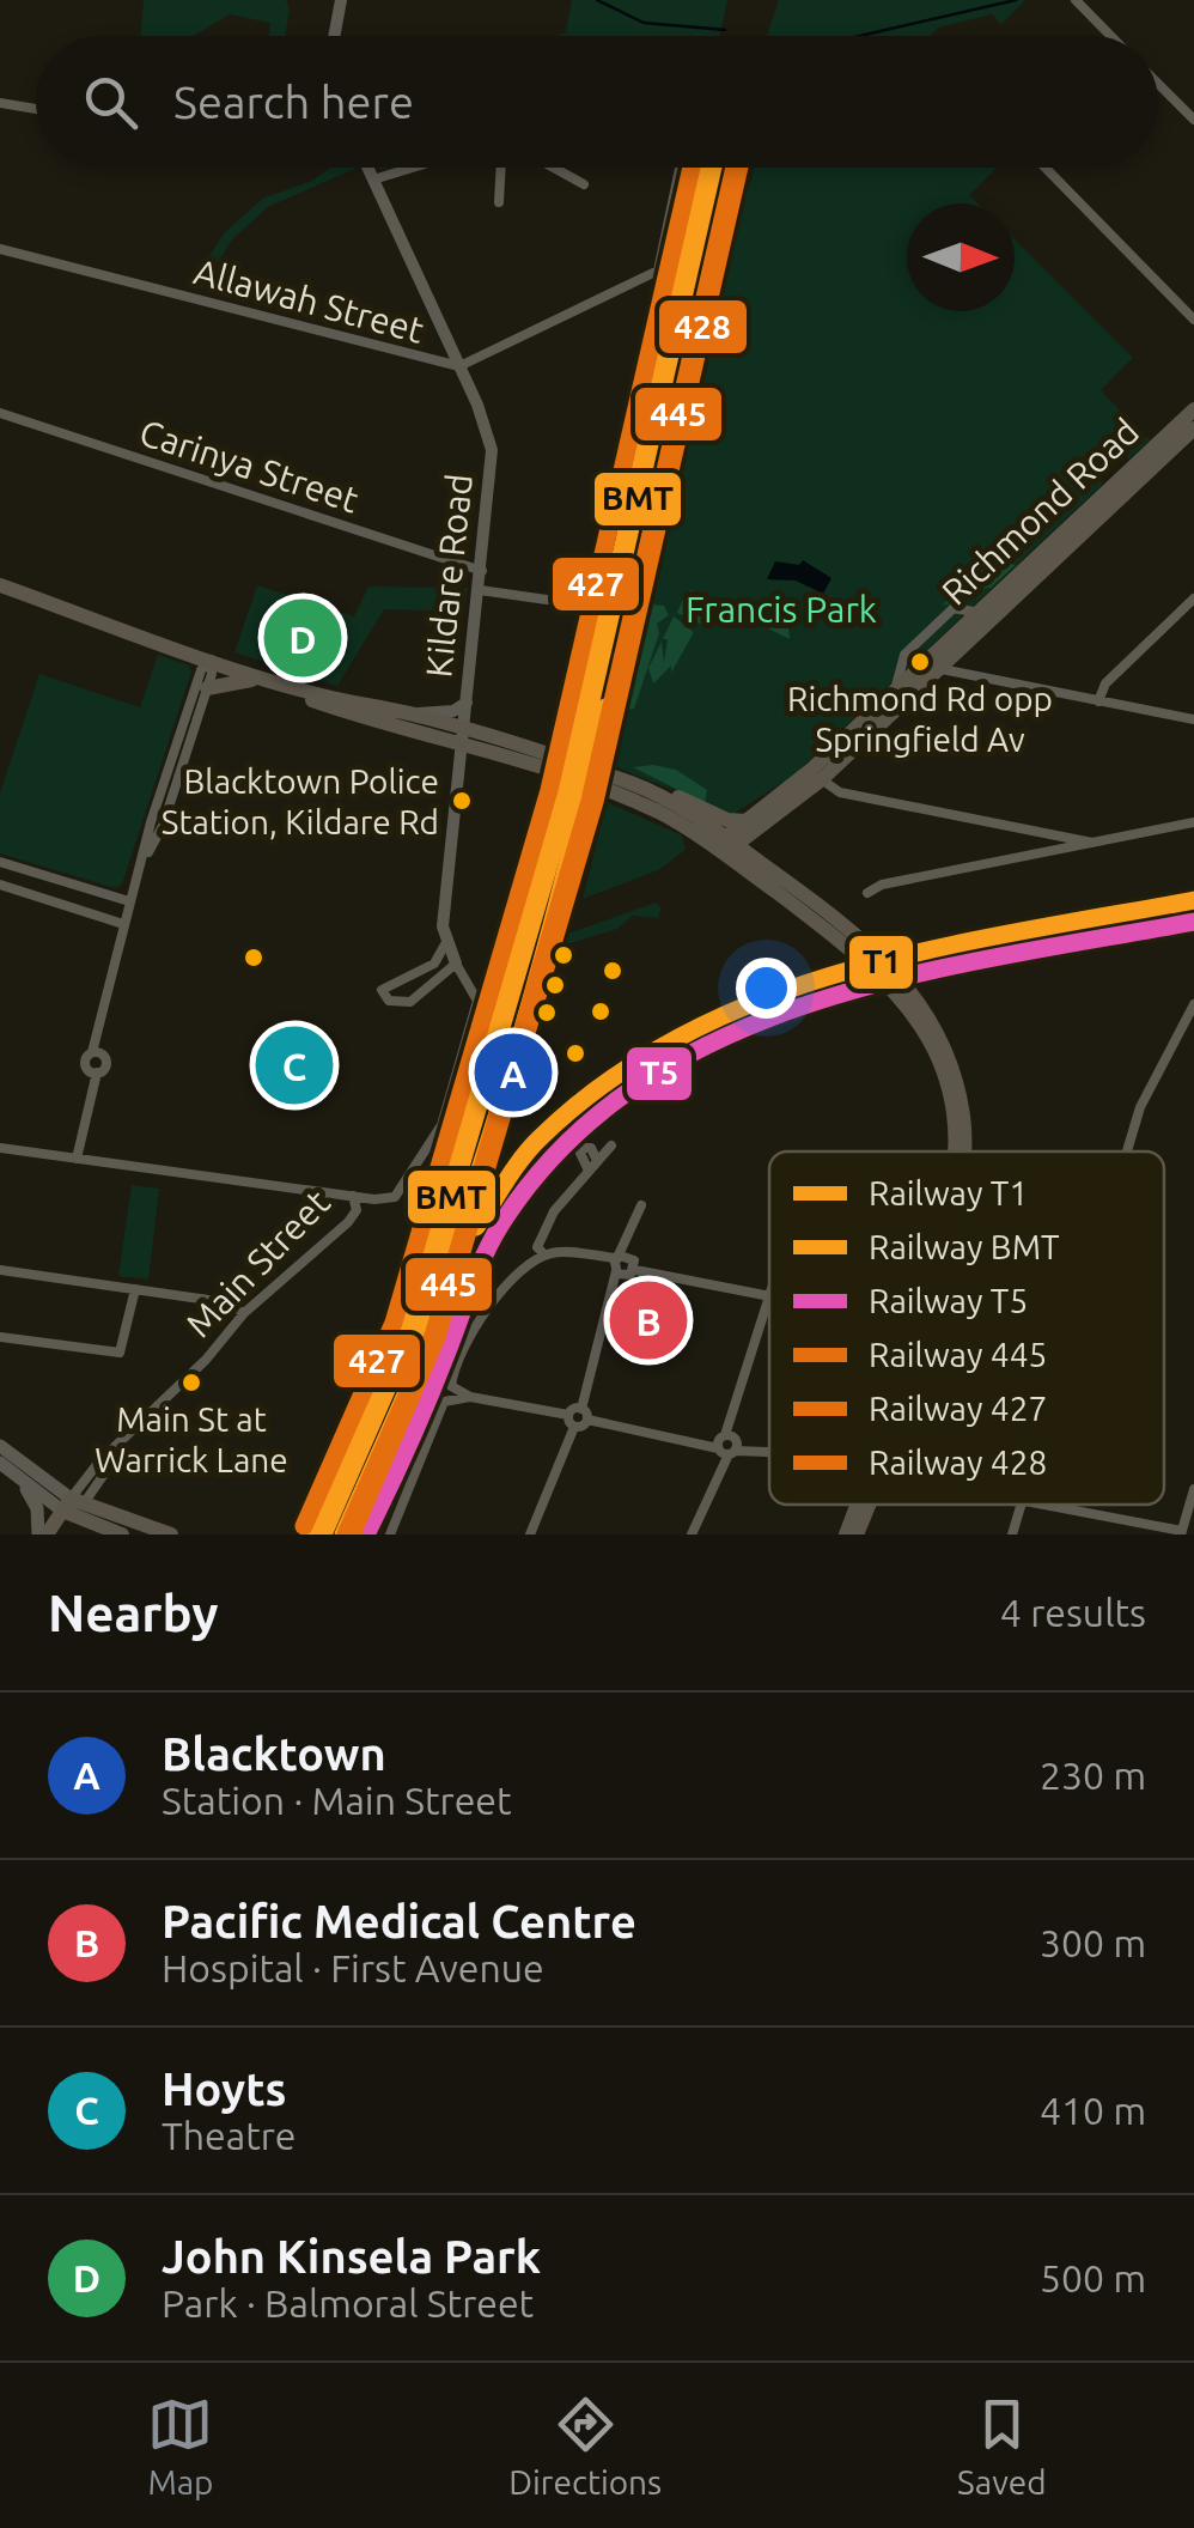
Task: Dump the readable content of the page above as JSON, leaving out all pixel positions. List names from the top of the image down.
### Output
{
  "streets": {
    "main road": ["Richmond Road", "Main Street"],
    "street": ["Allawah Street", "Carinya Street", "Kildare Road"]
  },
  "crossings": [
    ["Allawah Street", "Kildare Road"],
    ["Carinya Street", "Kildare Road"]
  ],
  "parks": ["Francis Park"],
  "places": ["Richmond Rd opp Springfield Av", "Blacktown Police Station, Kildare Rd", "Main St at Warrick Lane"],
  "lines": [
    "rail line T1",
    "rail line BMT",
    "rail line 445",
    "rail line 427",
    "rail line 428",
    "rail line T5"
  ],
  "legend": [
    "Railway T1",
    "Railway BMT",
    "Railway T5",
    "Railway 445",
    "Railway 427",
    "Railway 428"
  ],
  "north": "right",
  "page": {
    "search": "Search here",
    "pins": [
      "D",
      "C",
      "A",
      "B"
    ],
    "heading": ["Nearby", "4 results"],
    "list": [
      {
        "mark": "A",
        "name": "Blacktown",
        "note": "Station · Main Street",
        "value": "230 m"
      },
      {
        "mark": "B",
        "name": "Pacific Medical Centre",
        "note": "Hospital · First Avenue",
        "value": "300 m"
      },
      {
        "mark": "C",
        "name": "Hoyts",
        "note": "Theatre",
        "value": "410 m"
      },
      {
        "mark": "D",
        "name": "John Kinsela Park",
        "note": "Park · Balmoral Street",
        "value": "500 m"
      }
    ],
    "nav": ["Map", "Directions", "Saved"]
  }
}
